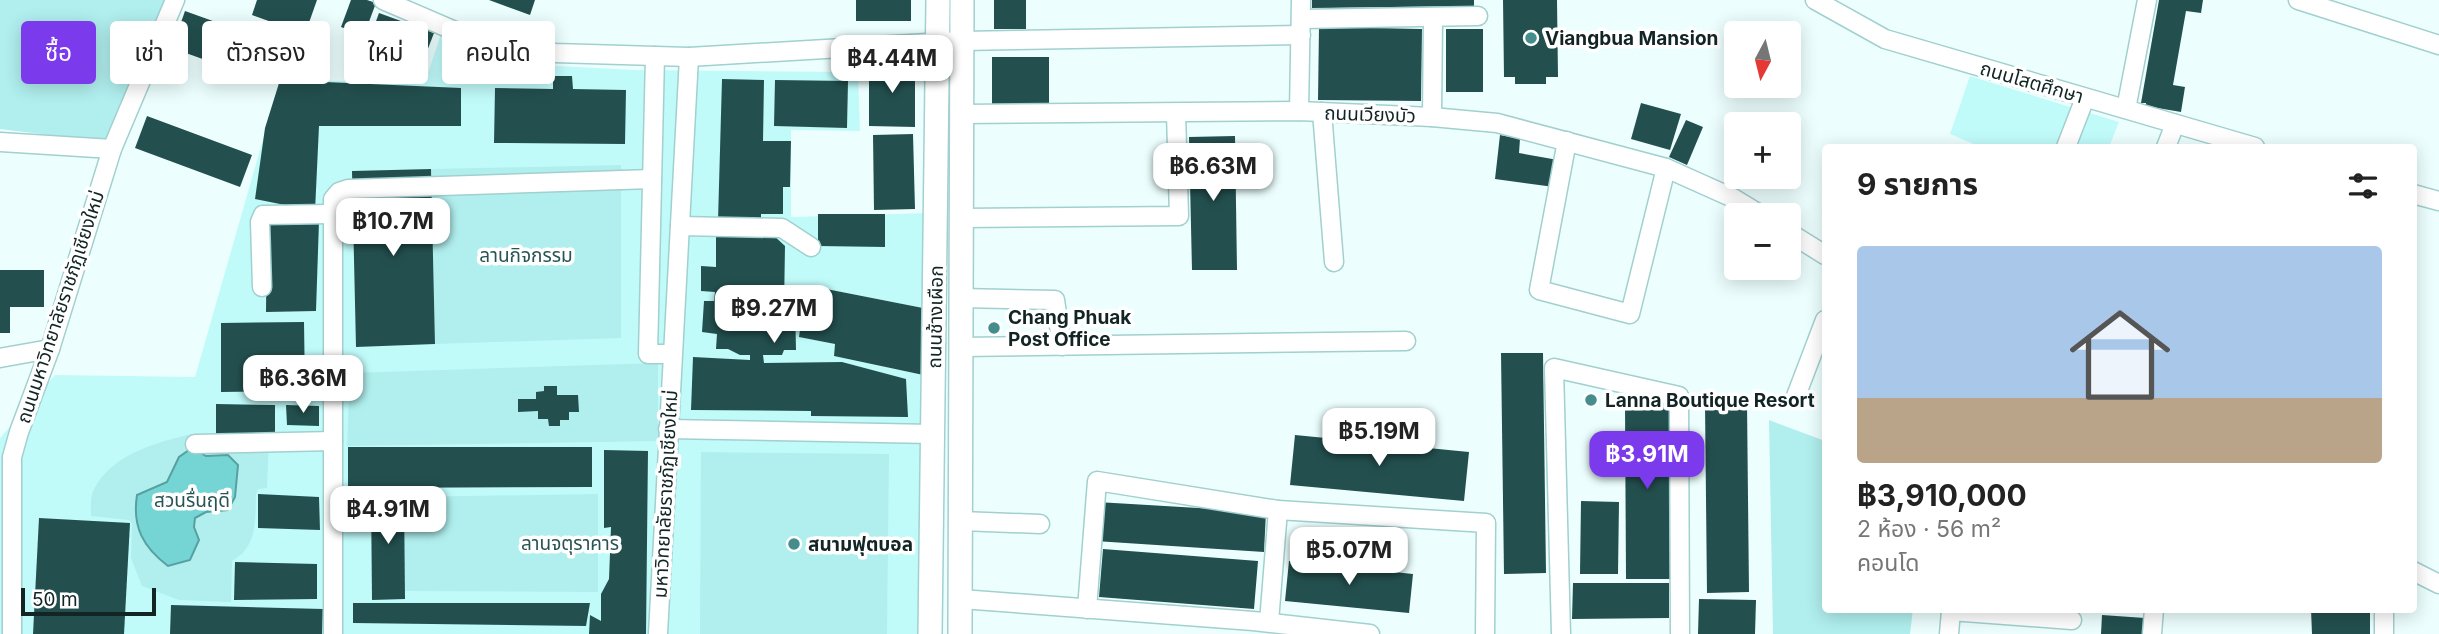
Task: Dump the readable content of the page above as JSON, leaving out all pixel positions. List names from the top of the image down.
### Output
{
  "streets": {
    "main road": ["ถนนช้างเผือก"],
    "street": [
      "ถนนโสตศึกษา",
      "ถนนเวียงบัว",
      "ถนนมหาวิทยาลัยราชภัฏเชียงใหม่",
      "มหาวิทยาลัยราชภัฏเชียงใหม่"
    ]
  },
  "crossings": [
    ["ถนนเวียงบัว", "ถนนช้างเผือก"]
  ],
  "parks": ["ลานกิจกรรม", "สวนรื่นฤดี", "ลานจตุราคาร"],
  "places": [
    "Viangbua Mansion",
    "Chang Phuak Post Office",
    "Lanna Boutique Resort",
    "สนามฟุตบอล"
  ],
  "scale_bar": "50 m",
  "north": "bottom",
  "page": {
    "map_buttons": ["+", "−"],
    "chip": [
      "ซื้อ",
      "เช่า",
      "ตัวกรอง",
      "ใหม่",
      "คอนโด"
    ],
    "price": [
      "฿4.44M",
      "฿6.63M",
      "฿10.7M",
      "฿9.27M",
      "฿6.36M",
      "฿5.19M",
      "฿3.91M",
      "฿4.91M",
      "฿5.07M"
    ],
    "heading": "9 รายการ",
    "list": [
      {
        "name": "฿3,910,000",
        "note": "2 ห้อง · 56 m² · คอนโด"
      }
    ],
    "scale": "50 m"
  }
}
